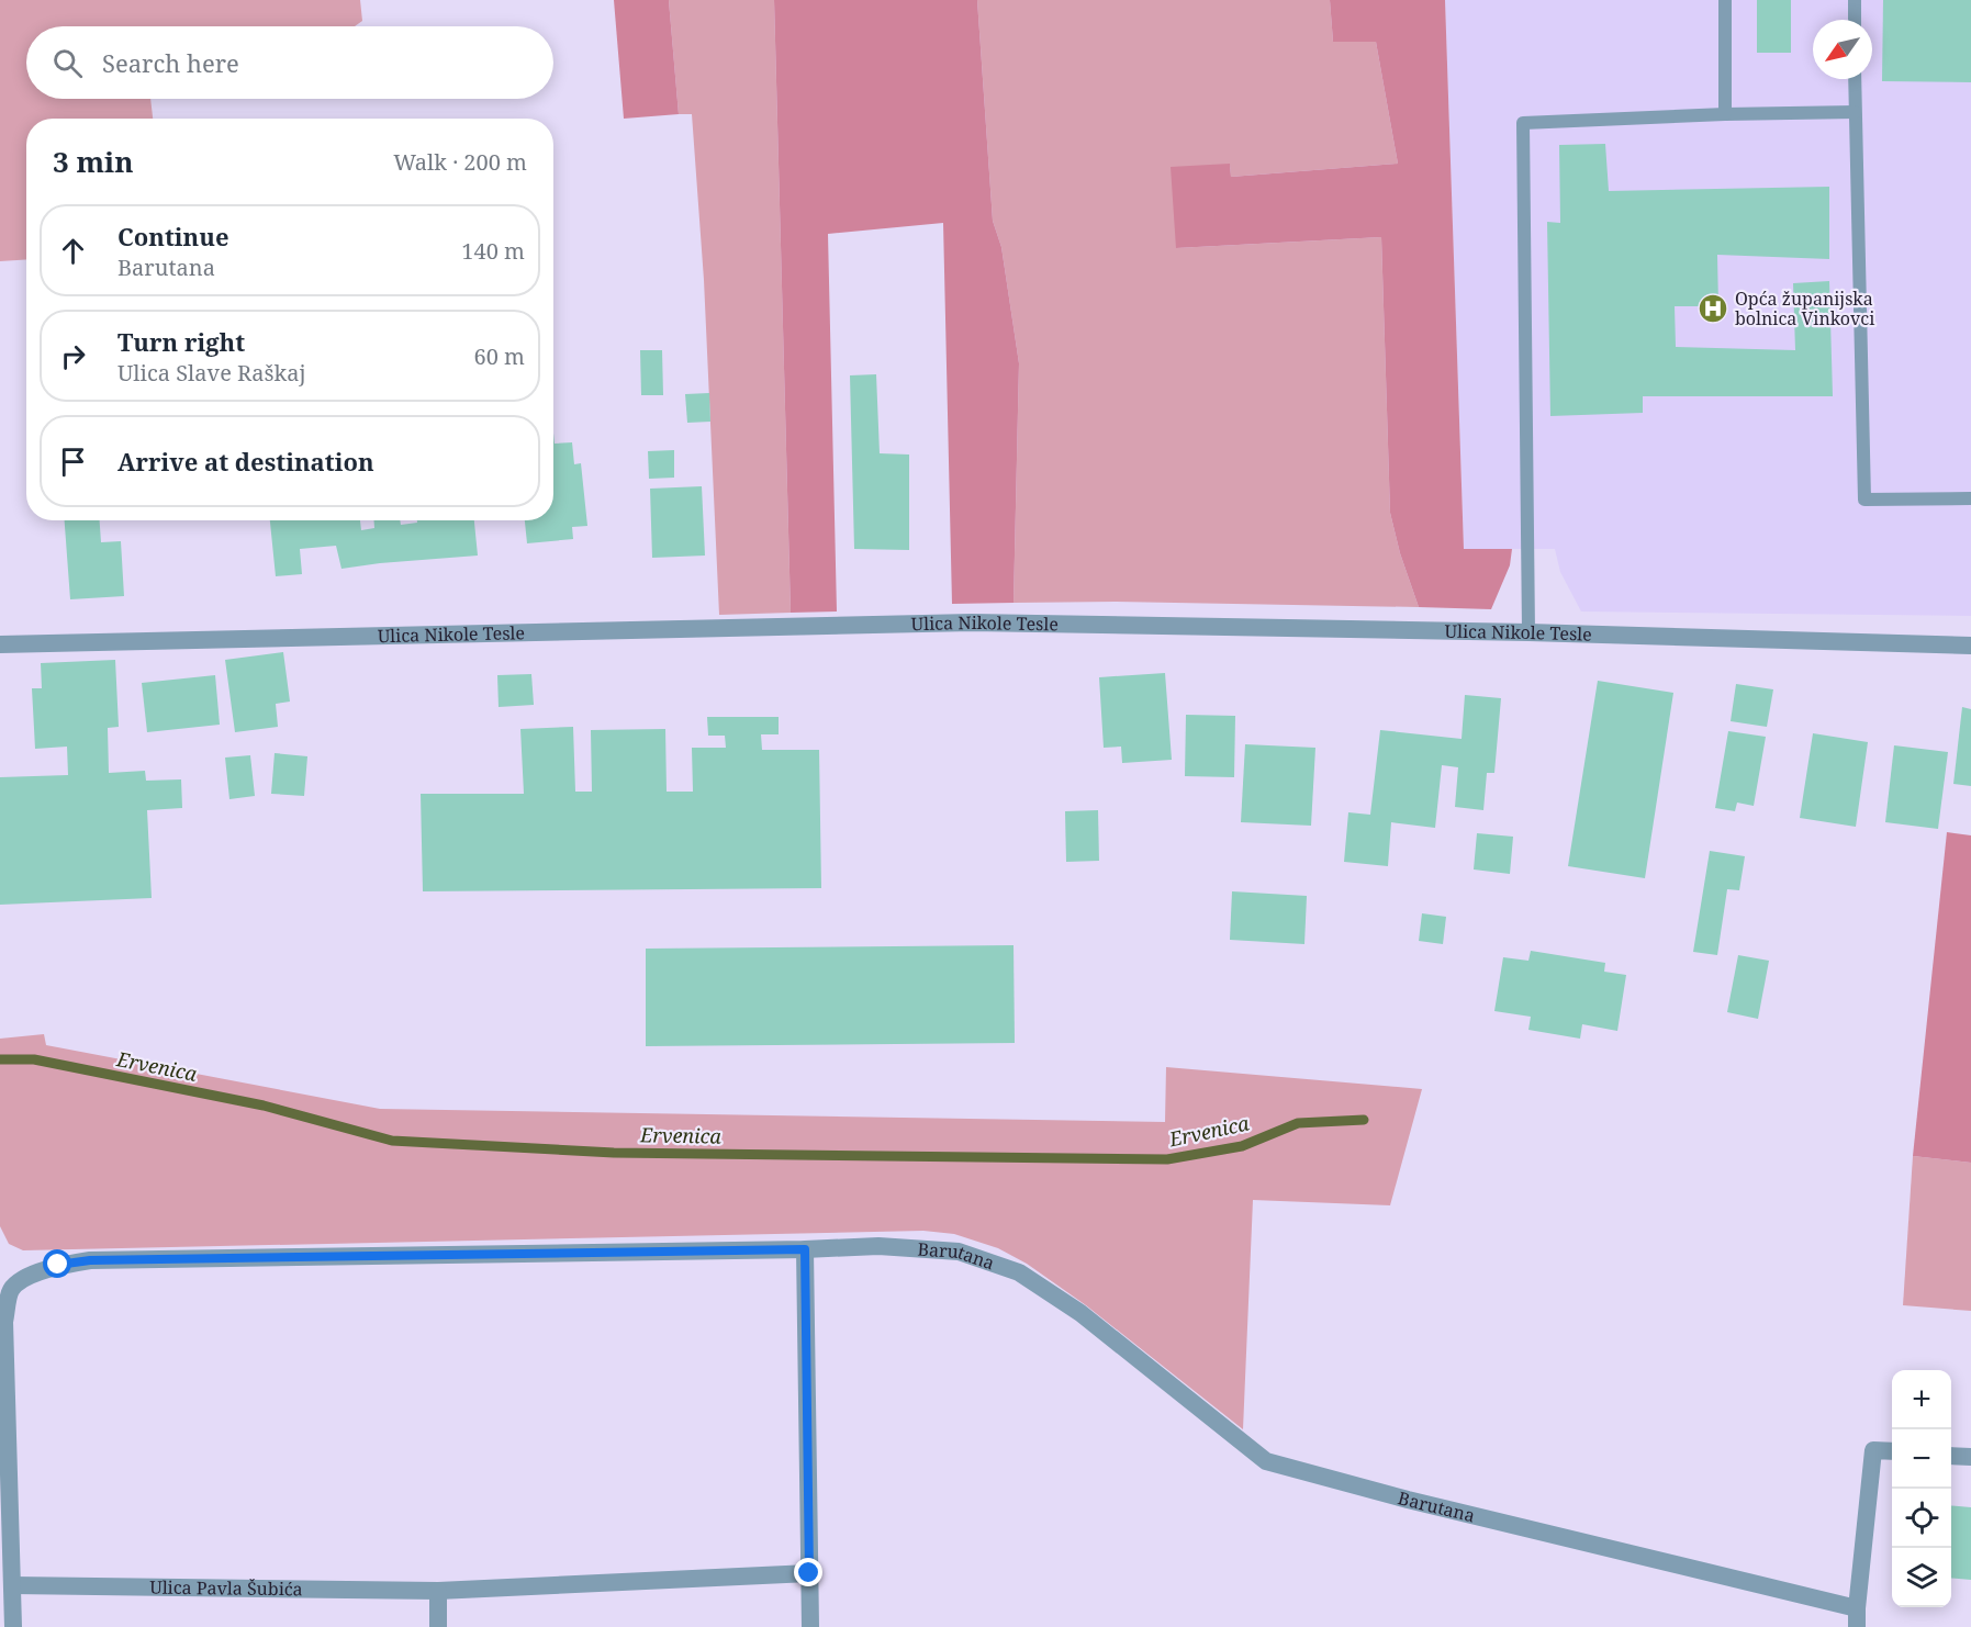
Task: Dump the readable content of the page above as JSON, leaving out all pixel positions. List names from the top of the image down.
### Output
{
  "streets": {
    "street": ["Ulica Nikole Tesle", "Barutana", "Ulica Pavla Šubića"]
  },
  "crossings": [
    ["Barutana", "Ulica Pavla Šubića"]
  ],
  "water": ["Ervenica"],
  "places": {
    "hospital": ["Opća županijska bolnica Vinkovci"]
  },
  "north": "bottom left",
  "page": {
    "search": "Search here",
    "heading": ["3 min", "Walk · 200 m"],
    "list": [
      ["Continue", "Barutana", "140 m"],
      ["Turn right", "Ulica Slave Raškaj", "60 m"],
      "Arrive at destination"
    ],
    "map_buttons": ["+", "−"]
  }
}
